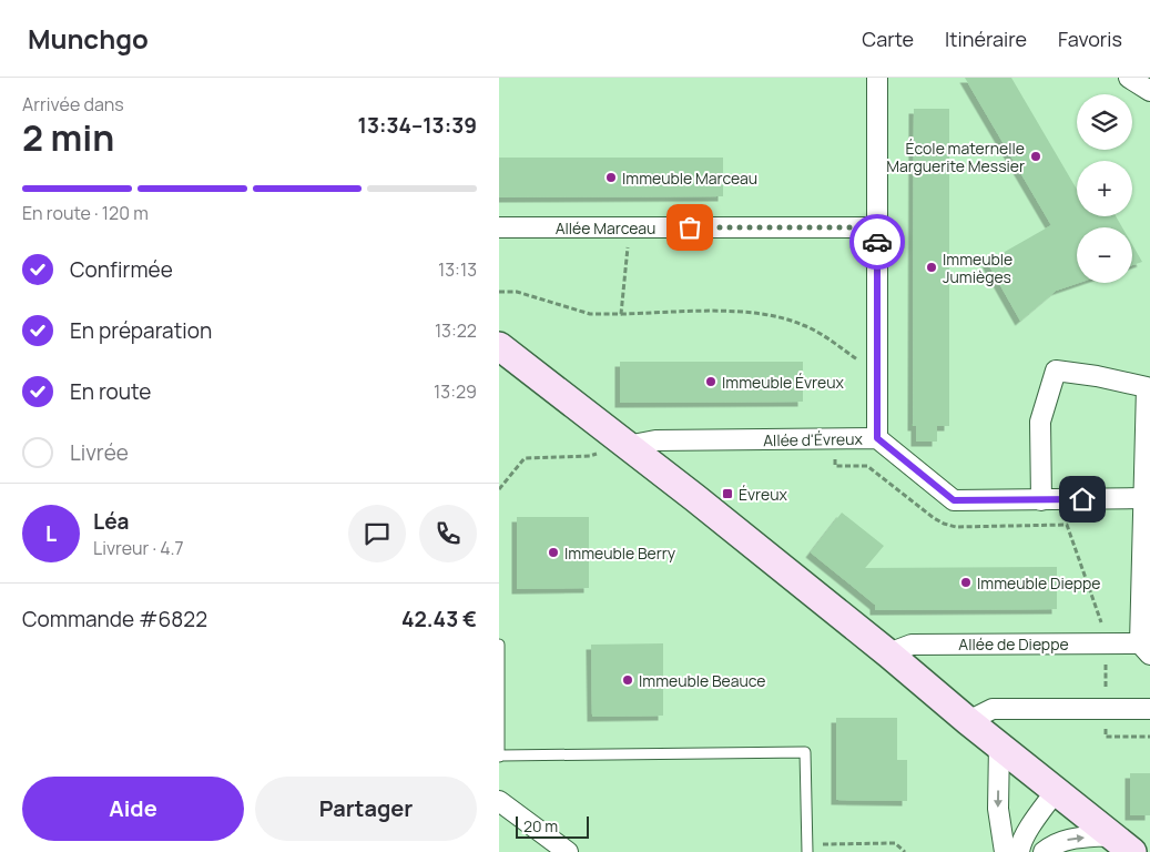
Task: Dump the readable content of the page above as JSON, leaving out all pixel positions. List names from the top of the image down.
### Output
{
  "streets": {
    "street": ["Allée Marceau", "Allée d'Évreux", "Allée de Dieppe"]
  },
  "places": {
    "other": [
      "École maternelle Marguerite Messier",
      "Immeuble Marceau",
      "Immeuble Jumièges",
      "Immeuble Évreux",
      "Immeuble Berry",
      "Immeuble Dieppe",
      "Immeuble Beauce"
    ],
    "transit": ["Évreux"]
  },
  "scale_bar": "20 m",
  "page": {
    "header": "Munchgo",
    "nav": ["Carte", "Itinéraire", "Favoris"],
    "heading": ["2 min", "Arrivée dans", "13:34–13:39"],
    "panel": [
      "Léa",
      "Livreur · 4.7",
      "Commande #6822",
      "42.43 €"
    ],
    "map_buttons": ["+", "−"],
    "bar": "En route · 120 m",
    "list": [
      ["Confirmée", "13:13"],
      ["En préparation", "13:22"],
      ["En route", "13:29"],
      "Livrée"
    ],
    "round": "L",
    "buttons": ["Aide", "Partager"],
    "scale": "20 m"
  }
}
